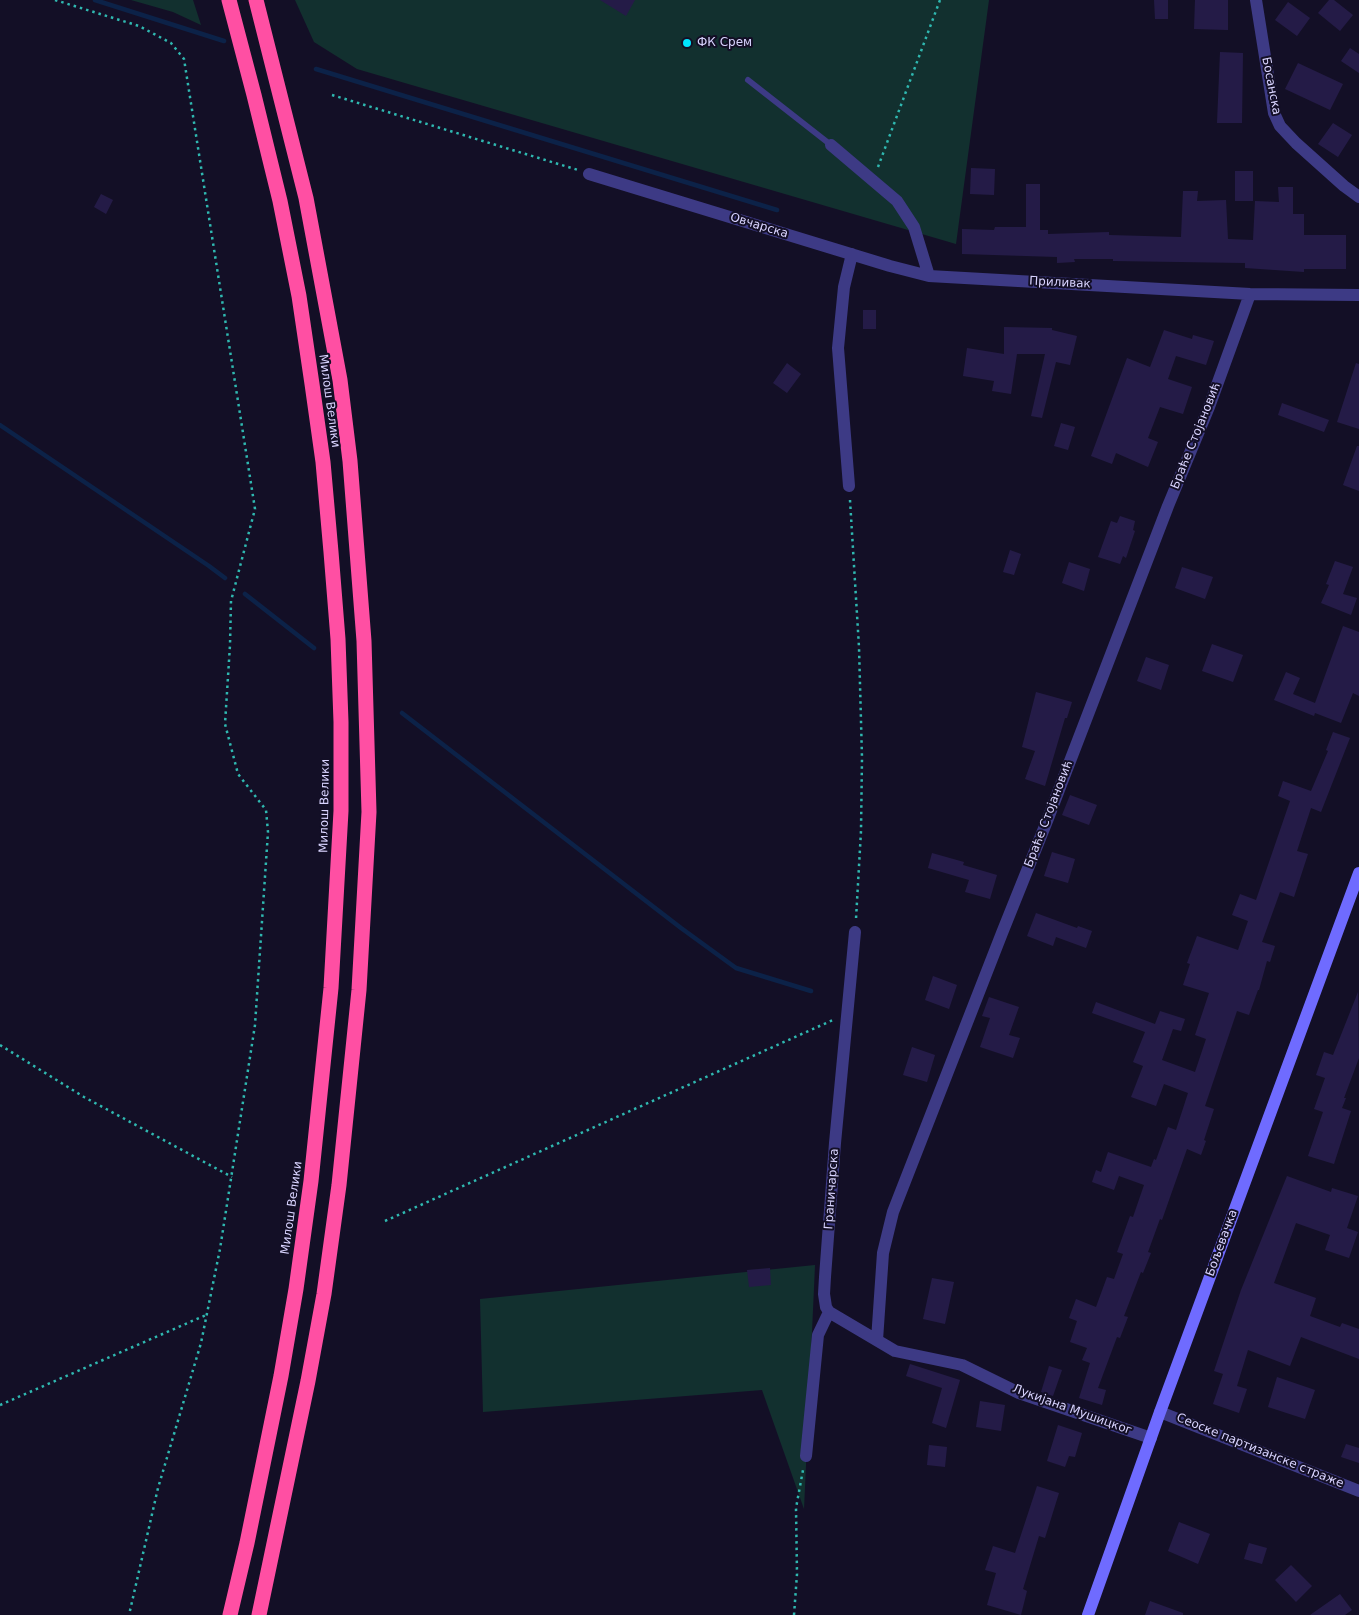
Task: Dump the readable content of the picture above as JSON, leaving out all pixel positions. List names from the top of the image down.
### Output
{
  "streets": {
    "highway": ["Милош Велики"],
    "main road": ["Бољевачка"],
    "street": [
      "Босанска",
      "Овчарска",
      "Приливак",
      "Браће Стојановић",
      "Граничарска",
      "Лукијана Мушицког",
      "Сеоске партизанске страже"
    ]
  },
  "crossings": [
    ["Овчарска", "Приливак"],
    ["Приливак", "Браће Стојановић"],
    ["Браће Стојановић", "Лукијана Мушицког"],
    ["Граничарска", "Лукијана Мушицког"],
    ["Бољевачка", "Лукијана Мушицког"],
    ["Бољевачка", "Сеоске партизанске страже"]
  ],
  "places": ["ФК Срем"]
}
